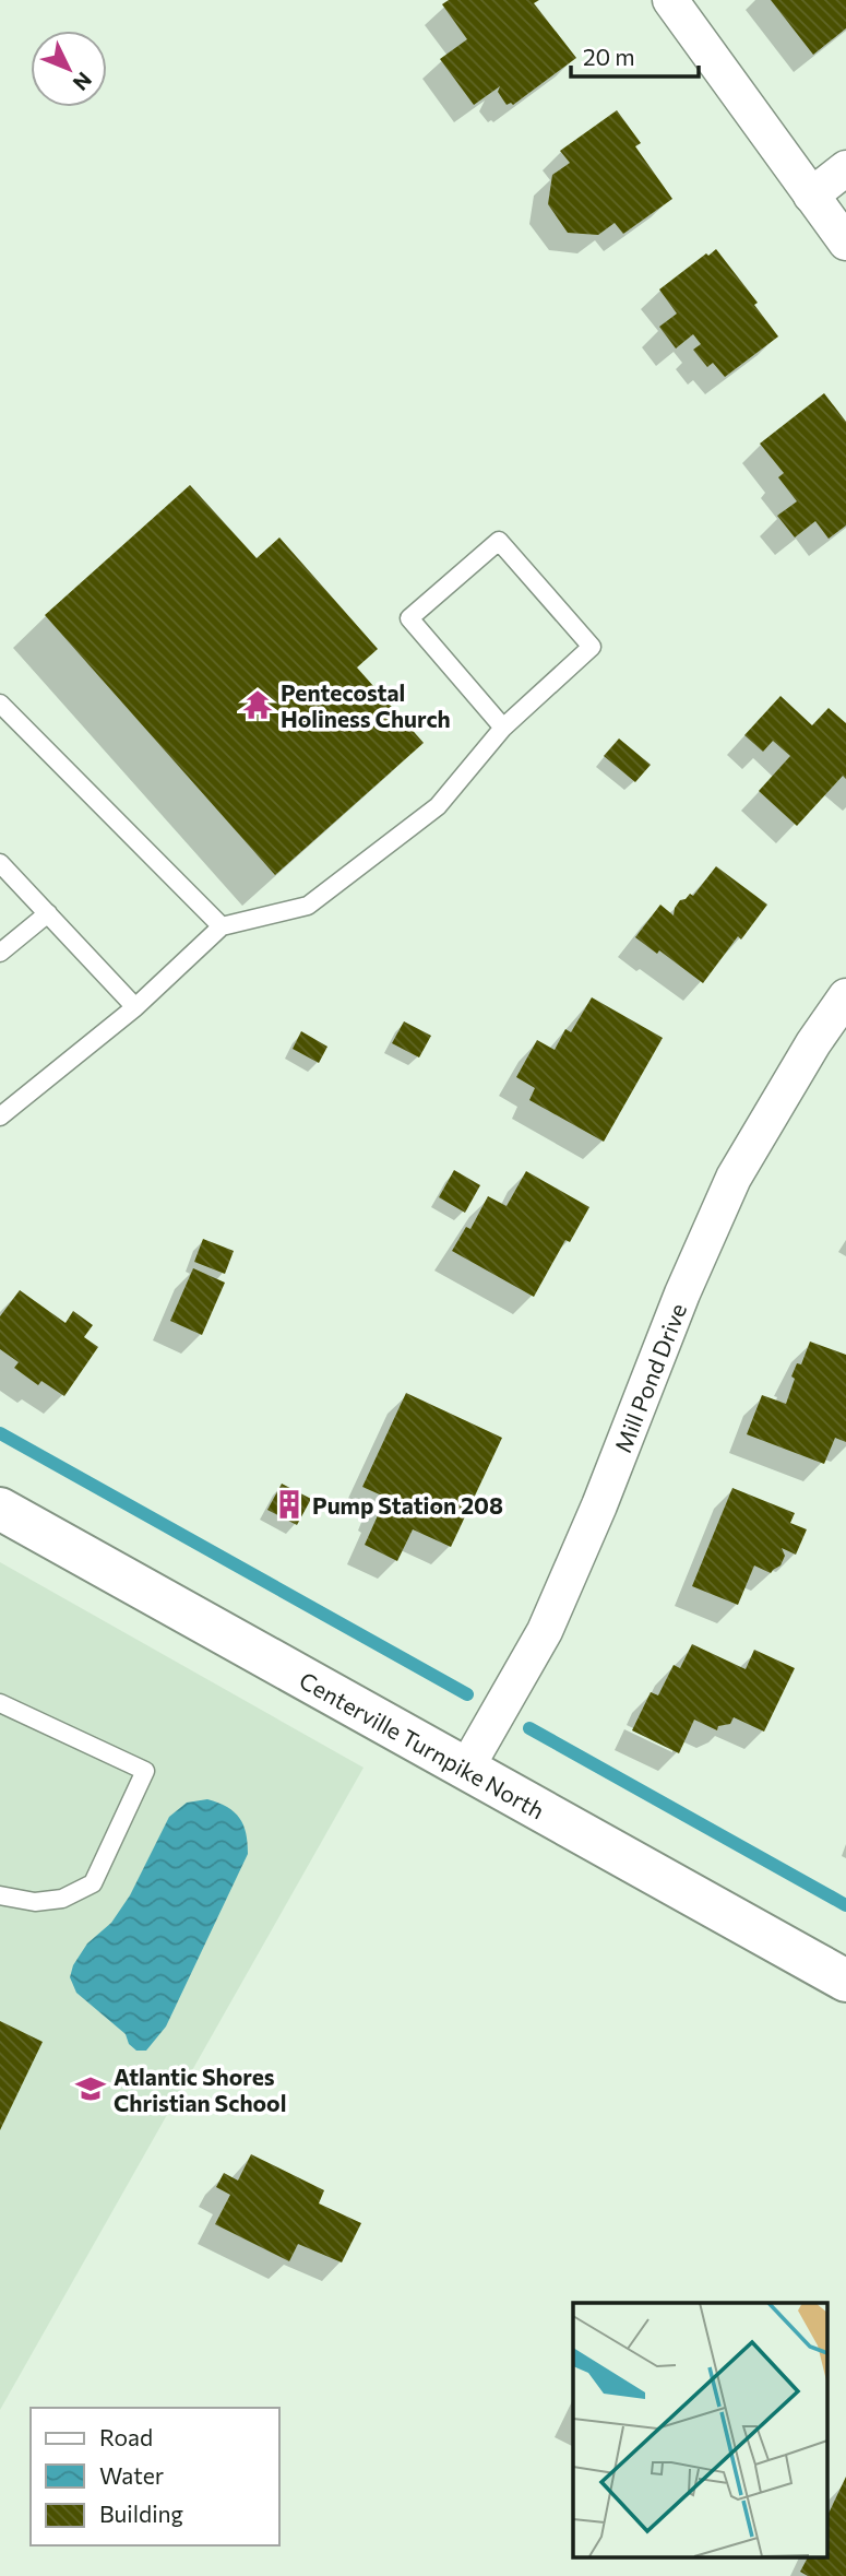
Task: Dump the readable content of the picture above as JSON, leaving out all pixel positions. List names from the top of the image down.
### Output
{
  "streets": {
    "main road": ["Centerville Turnpike North"],
    "street": ["Mill Pond Drive"]
  },
  "crossings": [
    ["Mill Pond Drive", "Centerville Turnpike North"]
  ],
  "places": {
    "temple": ["Pentecostal Holiness Church"],
    "building": ["Pump Station 208"],
    "school or university": ["Atlantic Shores Christian School"]
  },
  "legend": ["Road", "Water", "Building"],
  "scale_bar": "20 m",
  "north": "bottom right"
}
